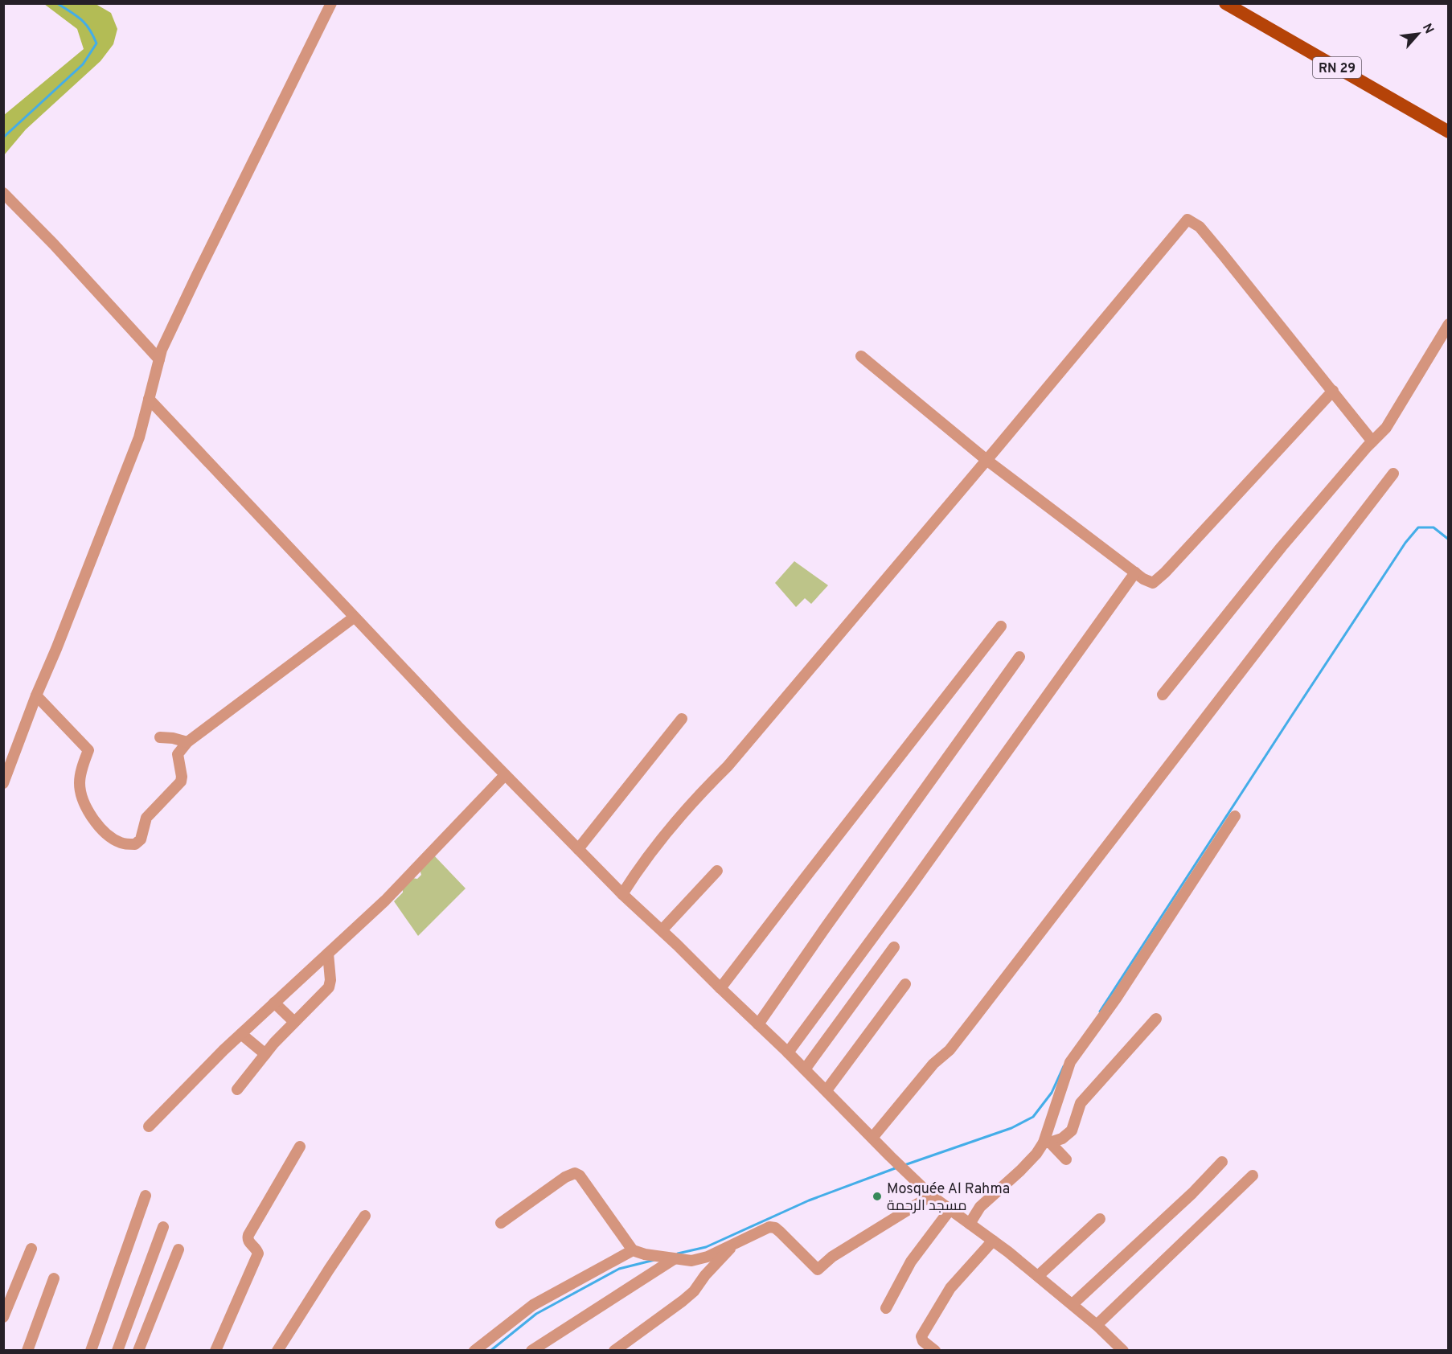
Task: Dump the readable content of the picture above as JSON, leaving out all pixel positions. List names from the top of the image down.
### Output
{
  "streets": {
    "main road": ["RN 29"]
  },
  "places": ["Mosquée Al Rahma مسجد الرحمة"],
  "north": "top right"
}
